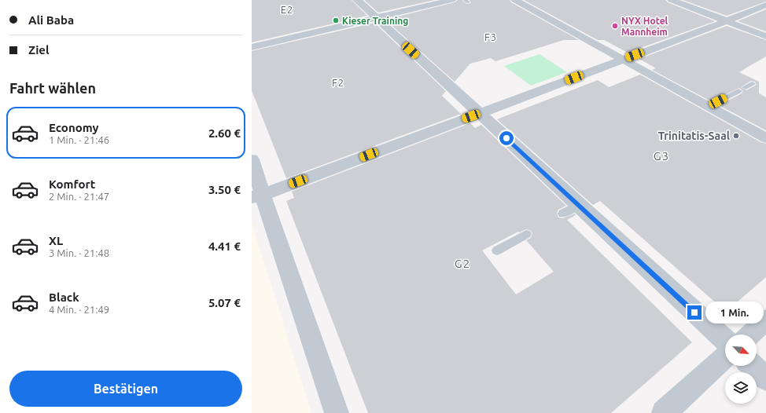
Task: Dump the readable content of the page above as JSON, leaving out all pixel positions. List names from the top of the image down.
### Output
{
  "districts": [
    "E2",
    "F3",
    "F2",
    "G3",
    "G2"
  ],
  "places": ["Kieser Training", "NYX Hotel Mannheim", "Trinitatis-Saal"],
  "north": "bottom right",
  "page": {
    "banner": ["Ali Baba", "Ziel"],
    "heading": "Fahrt wählen",
    "list": [
      {
        "name": "Economy",
        "note": "1 Min. · 21:46",
        "value": "2.60 €"
      },
      {
        "name": "Komfort",
        "note": "2 Min. · 21:47",
        "value": "3.50 €"
      },
      {
        "name": "XL",
        "note": "3 Min. · 21:48",
        "value": "4.41 €"
      },
      {
        "name": "Black",
        "note": "4 Min. · 21:49",
        "value": "5.07 €"
      }
    ],
    "bubble": "1 Min.",
    "buttons": "Bestätigen"
  }
}
